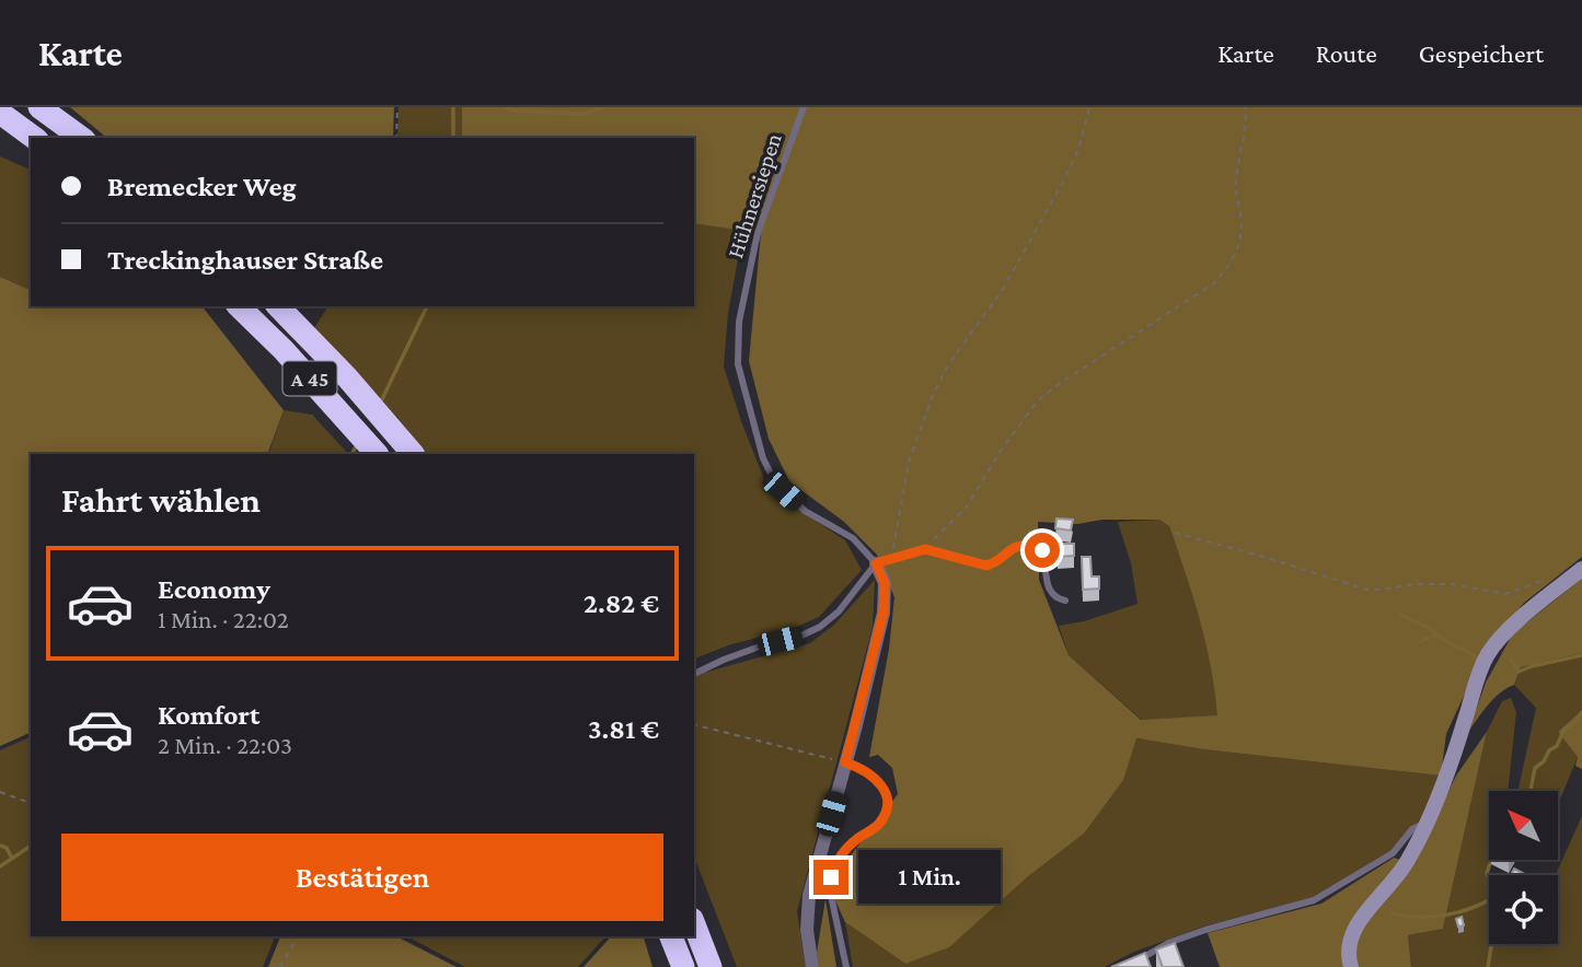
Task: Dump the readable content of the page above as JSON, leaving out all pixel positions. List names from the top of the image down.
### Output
{
  "streets": {
    "highway": ["A 45"],
    "lane": ["Hühnersiepen"]
  },
  "north": "top left",
  "page": {
    "header": "Karte",
    "nav": ["Karte", "Route", "Gespeichert"],
    "banner": ["Bremecker Weg", "Treckinghauser Straße"],
    "heading": "Fahrt wählen",
    "list": [
      {
        "name": "Economy",
        "note": "1 Min. · 22:02",
        "value": "2.82 €"
      },
      {
        "name": "Komfort",
        "note": "2 Min. · 22:03",
        "value": "3.81 €"
      }
    ],
    "buttons": "Bestätigen",
    "bubble": "1 Min."
  }
}
